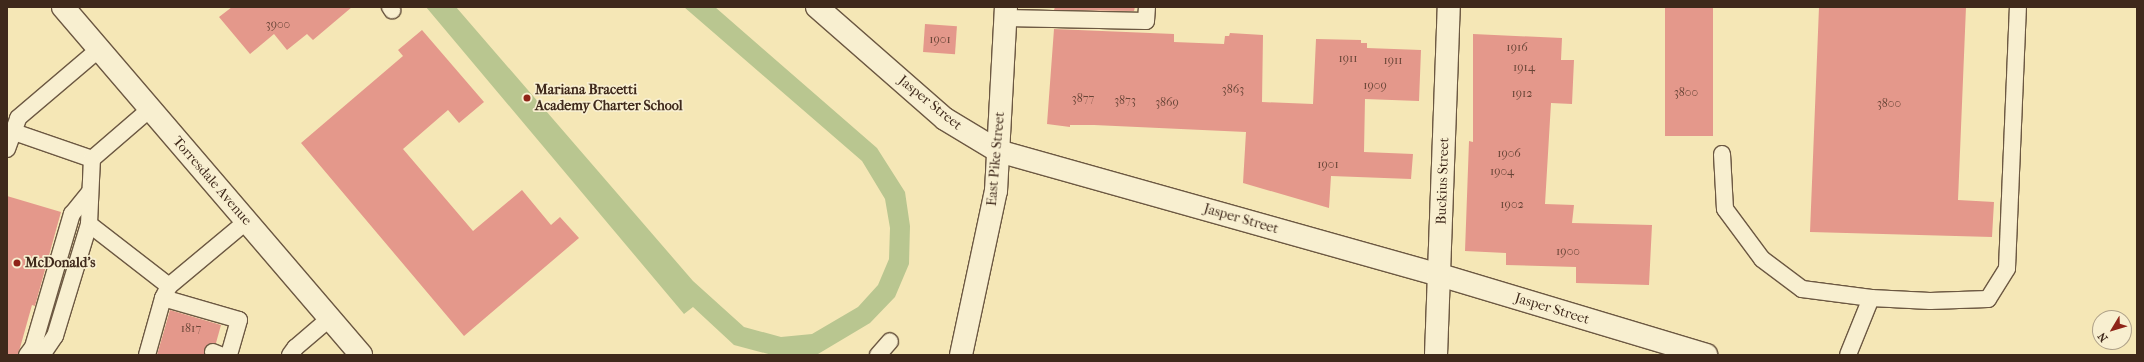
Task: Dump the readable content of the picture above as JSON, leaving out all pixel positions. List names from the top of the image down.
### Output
{
  "streets": {
    "street": [
      "Jasper Street",
      "East Pike Street",
      "Torresdale Avenue",
      "Buckius Street"
    ]
  },
  "crossings": [
    ["Jasper Street", "East Pike Street"],
    ["Jasper Street", "Buckius Street"]
  ],
  "places": ["Mariana Bracetti Academy Charter School", "McDonald's"],
  "house_numbers": [
    "3900",
    "1901",
    "1916",
    "1911",
    "1911",
    "1914",
    "1909",
    "3863",
    "3800",
    "1912",
    "3877",
    "3873",
    "3869",
    "3800",
    "1906",
    "1901",
    "1904",
    "1902",
    "1900",
    "1817"
  ],
  "north": "bottom left"
}
